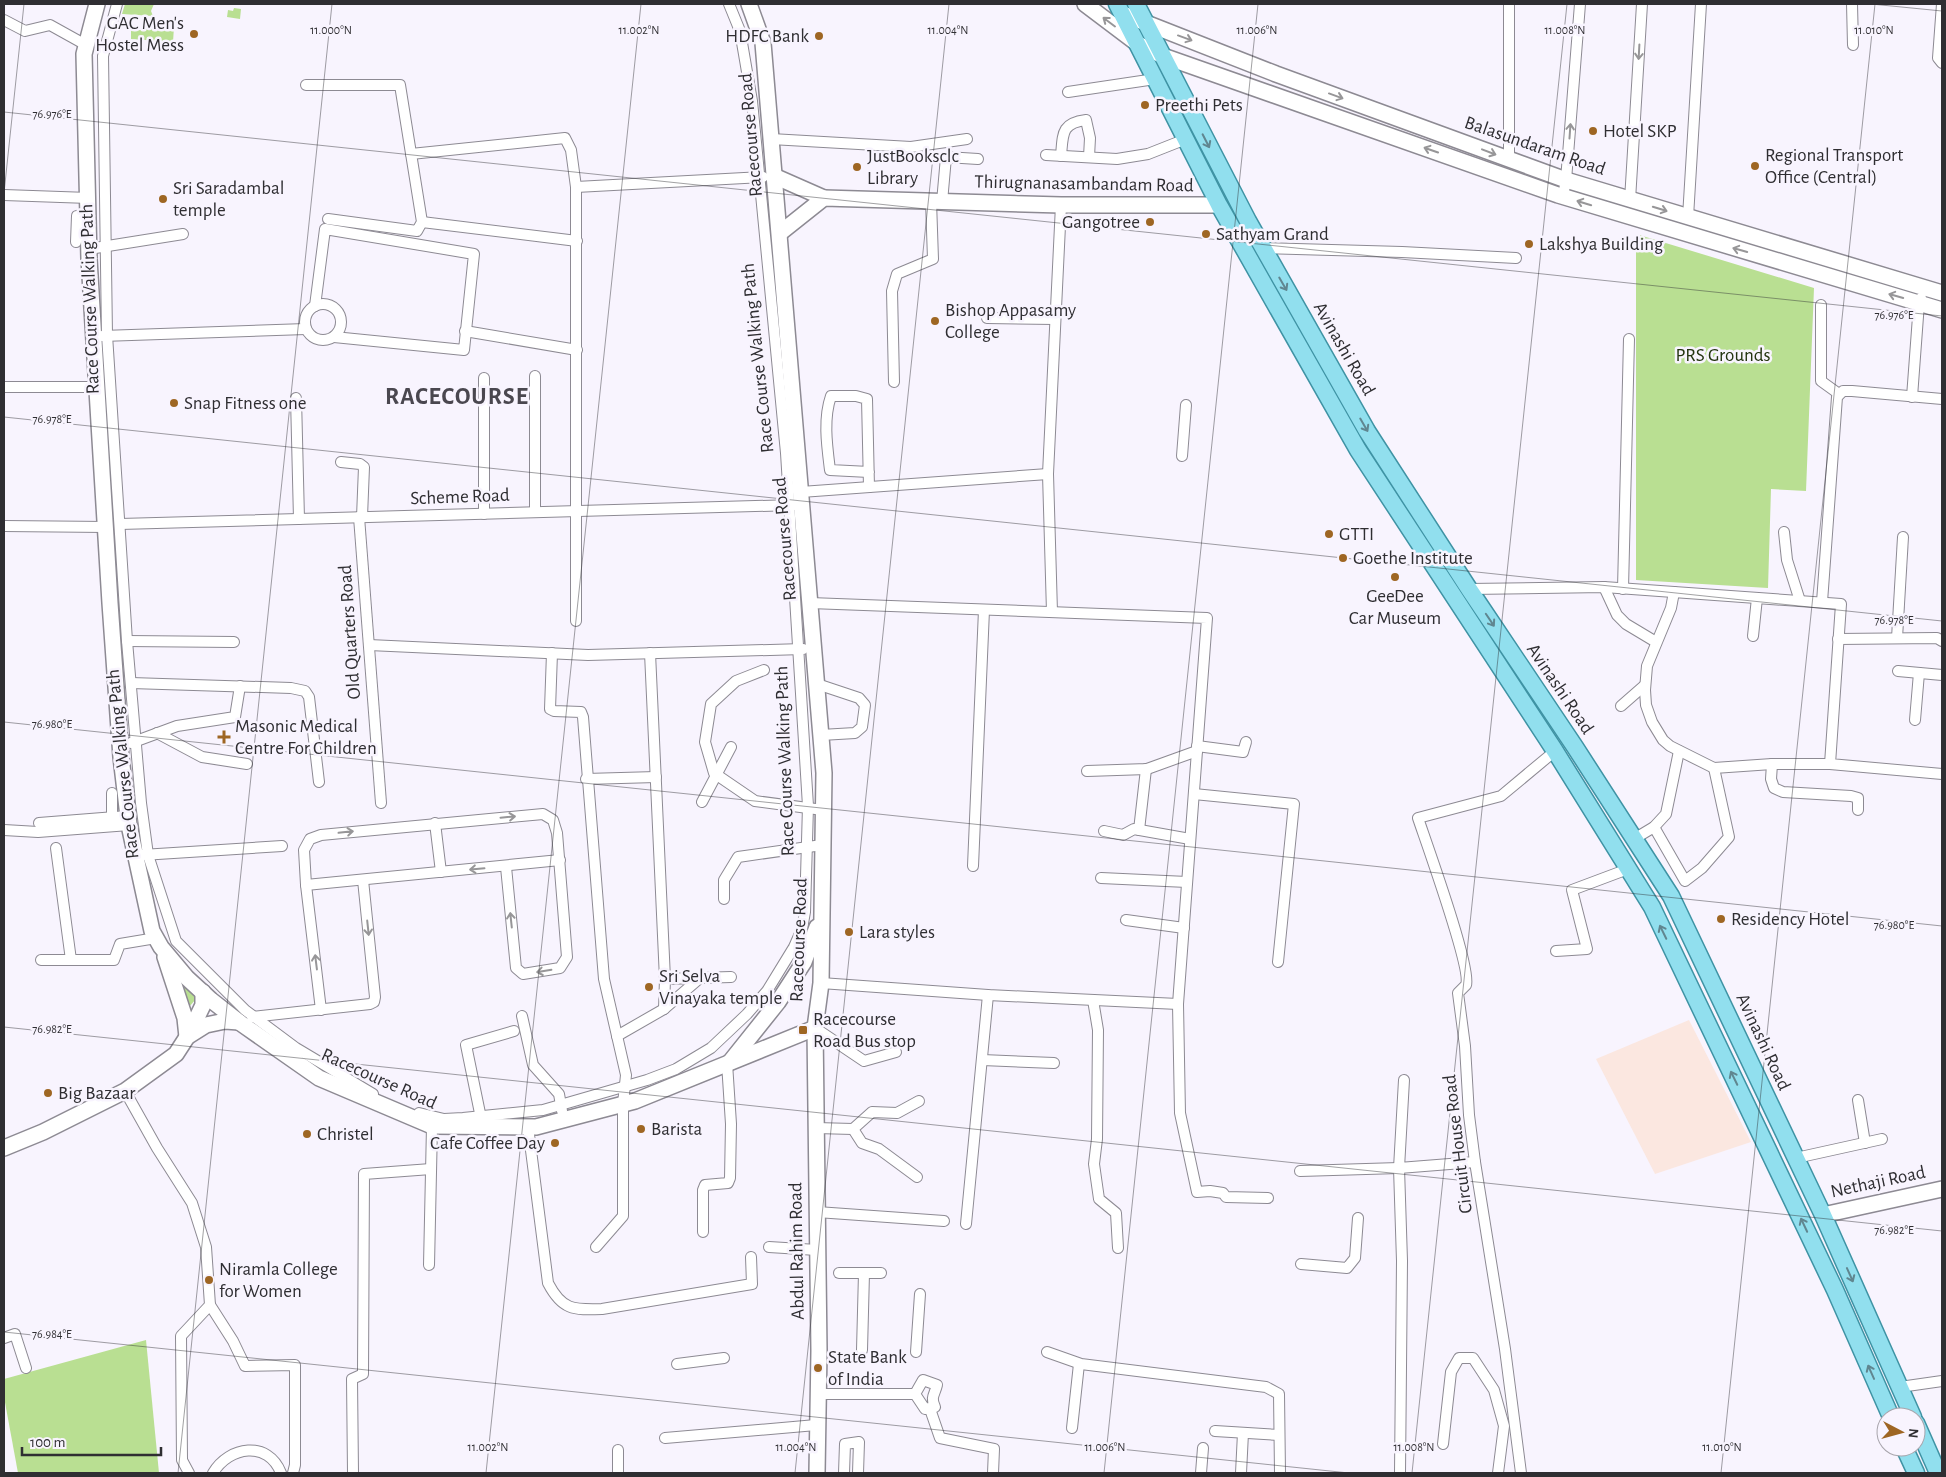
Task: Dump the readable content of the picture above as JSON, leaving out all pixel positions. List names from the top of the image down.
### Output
{
  "streets": {
    "main road": ["Avinashi Road"],
    "street": [
      "Racecourse Road",
      "Balasundaram Road",
      "Thirugnanasambandam Road",
      "Race Course Walking Path",
      "Scheme Road",
      "Old Quarters Road",
      "Circuit House Road",
      "Nethaji Road",
      "Abdul Rahim Road"
    ]
  },
  "crossings": [
    ["Racecourse Road", "Race Course Walking Path"],
    ["Racecourse Road", "Scheme Road"],
    ["Racecourse Road", "Abdul Rahim Road"],
    ["Balasundaram Road", "Avinashi Road"],
    ["Thirugnanasambandam Road", "Avinashi Road"],
    ["Race Course Walking Path", "Scheme Road"],
    ["Avinashi Road", "Circuit House Road"],
    ["Avinashi Road", "Nethaji Road"],
    ["Scheme Road", "Old Quarters Road"]
  ],
  "districts": ["RACECOURSE"],
  "parks": ["PRS Grounds"],
  "places": {
    "other": [
      "GAC Men's Hostel Mess",
      "HDFC Bank",
      "Preethi Pets",
      "Hotel SKP",
      "Regional Transport Office (Central)",
      "JustBooksclc Library",
      "Sri Saradambal temple",
      "Gangotree",
      "Sathyam Grand",
      "Lakshya Building",
      "Bishop Appasamy College",
      "Snap Fitness one",
      "GTTI",
      "Goethe Institute",
      "GeeDee Car Museum",
      "Residency Hotel",
      "Lara styles",
      "Sri Selva Vinayaka temple",
      "Big Bazaar",
      "Barista",
      "Christel",
      "Cafe Coffee Day",
      "Niramla College for Women",
      "State Bank of India"
    ],
    "health": ["Masonic Medical Centre For Children"],
    "transit": ["Racecourse Road Bus stop"]
  },
  "scale_bar": "100 m",
  "north": "right",
  "coordinates": [
    "11.000°N",
    "11.002°N",
    "11.004°N",
    "11.006°N",
    "11.008°N",
    "11.010°N",
    "76.976°E",
    "76.978°E",
    "76.980°E",
    "76.982°E",
    "76.984°E"
  ]
}
